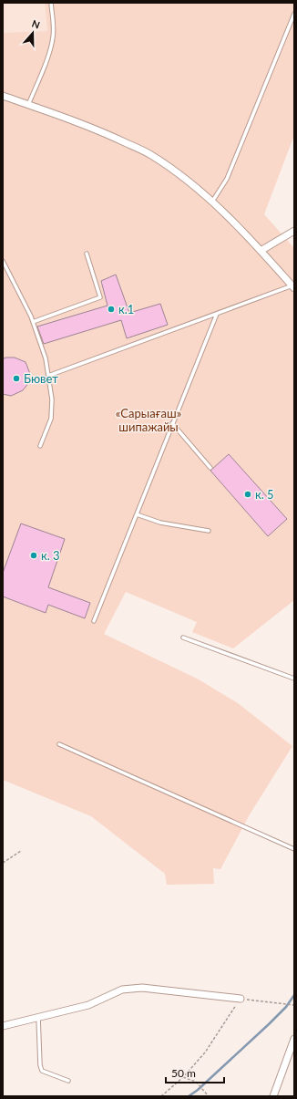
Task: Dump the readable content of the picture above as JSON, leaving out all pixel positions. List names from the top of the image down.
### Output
{
  "parks": ["«Сарыағаш» шипажайы"],
  "places": [
    "к.1",
    "Бювет",
    "к. 5",
    "к. 3"
  ],
  "scale_bar": "50 m",
  "north": "top"
}
